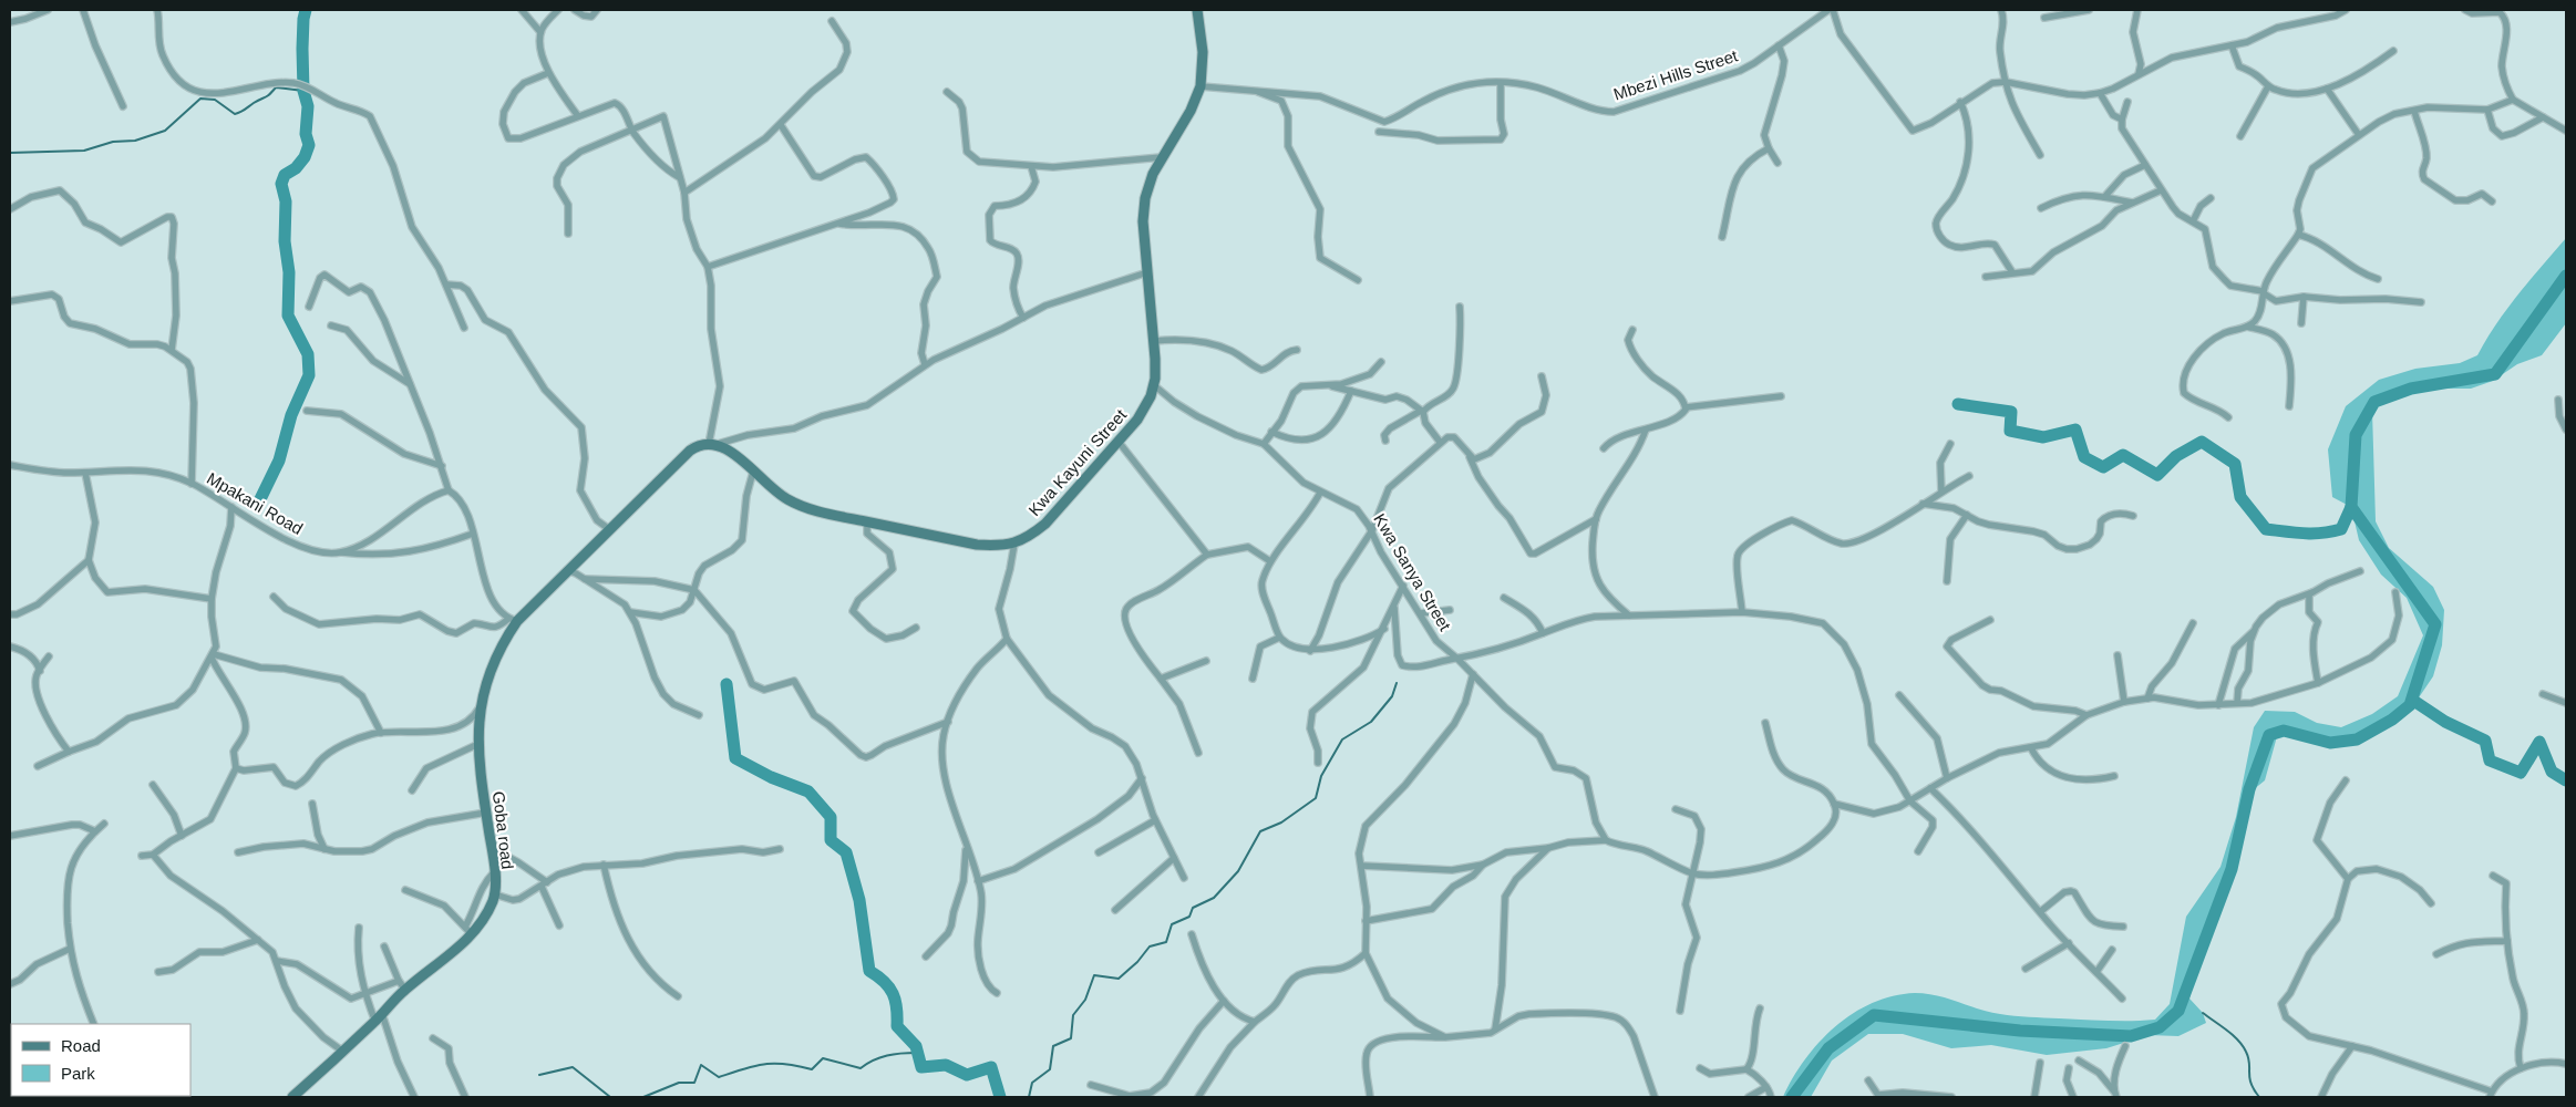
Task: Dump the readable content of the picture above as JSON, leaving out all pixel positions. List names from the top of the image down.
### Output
{
  "streets": {
    "street": [
      "Mbezi Hills Street",
      "Kwa Kayuni Street",
      "Mpakani Road",
      "Kwa Sanya Street",
      "Goba road"
    ]
  },
  "crossings": [
    ["Mbezi Hills Street", "Kwa Kayuni Street"],
    ["Kwa Kayuni Street", "Kwa Sanya Street"]
  ],
  "legend": ["Road", "Park"]
}
